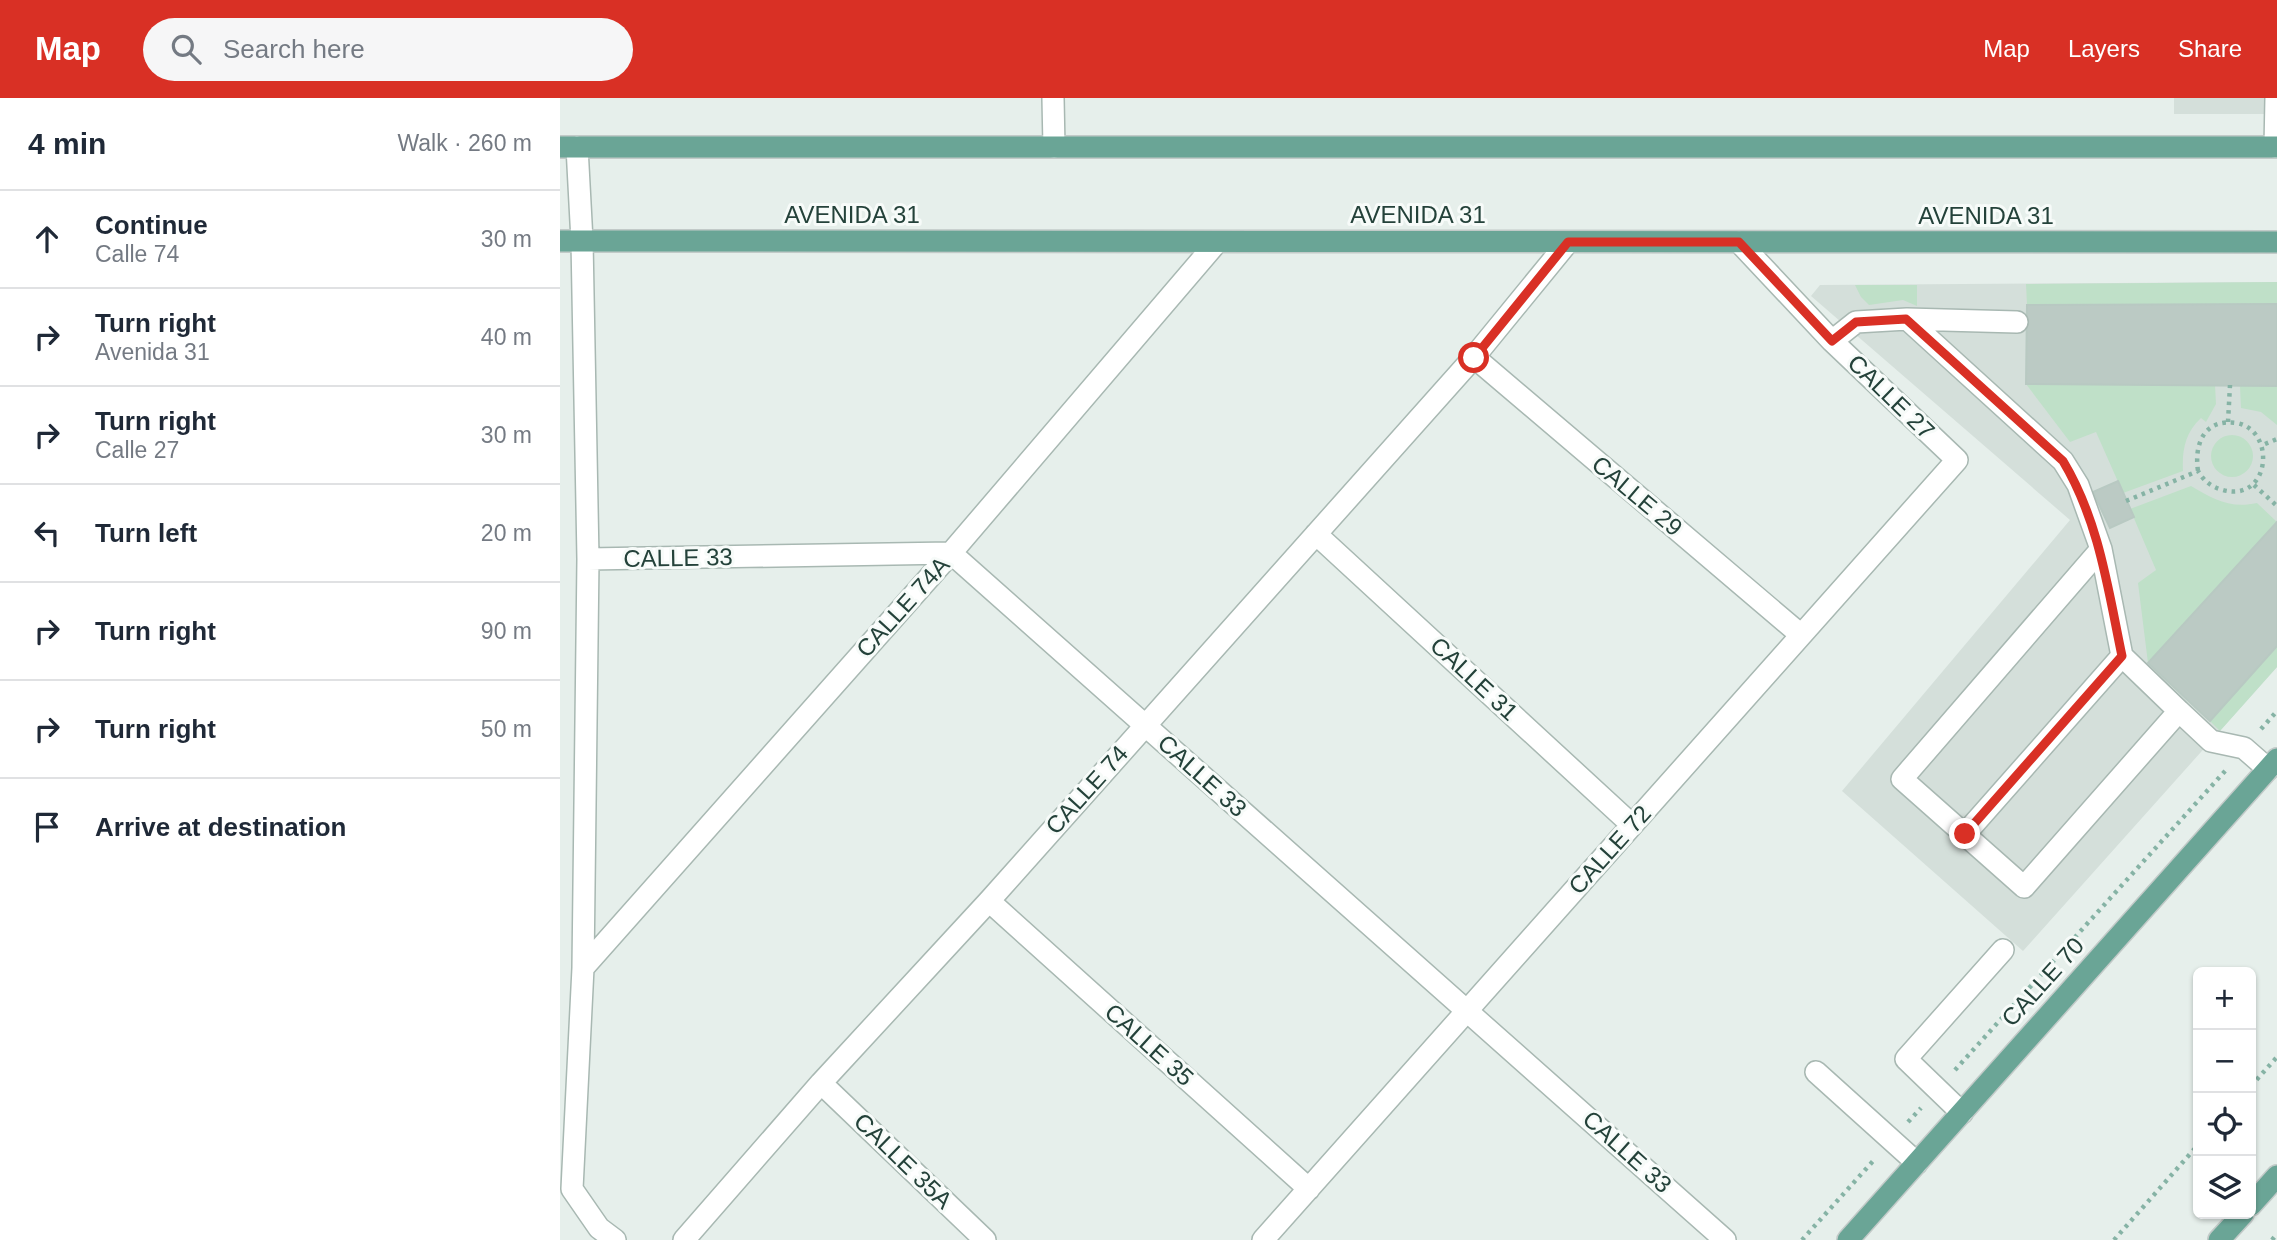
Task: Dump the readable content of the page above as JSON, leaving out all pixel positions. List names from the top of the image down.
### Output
{
  "streets": {
    "main road": ["AVENIDA 31", "CALLE 70"],
    "street": [
      "CALLE 27",
      "CALLE 29",
      "CALLE 33",
      "CALLE 74A",
      "CALLE 31",
      "CALLE 74",
      "CALLE 72",
      "CALLE 35",
      "CALLE 35A"
    ]
  },
  "crossings": [
    ["AVENIDA 31", "CALLE 27"],
    ["AVENIDA 31", "CALLE 74A"],
    ["AVENIDA 31", "CALLE 74"],
    ["CALLE 27", "CALLE 72"],
    ["CALLE 29", "CALLE 74"],
    ["CALLE 29", "CALLE 72"],
    ["CALLE 33", "CALLE 74A"],
    ["CALLE 33", "CALLE 74"],
    ["CALLE 33", "CALLE 72"],
    ["CALLE 31", "CALLE 74"],
    ["CALLE 31", "CALLE 72"],
    ["CALLE 74", "CALLE 35"],
    ["CALLE 74", "CALLE 35A"],
    ["CALLE 72", "CALLE 35"]
  ],
  "page": {
    "header": "Map",
    "search": "Search here",
    "nav": ["Map", "Layers", "Share"],
    "heading": ["4 min", "Walk · 260 m"],
    "list": [
      ["Continue", "Calle 74", "30 m"],
      ["Turn right", "Avenida 31", "40 m"],
      ["Turn right", "Calle 27", "30 m"],
      ["Turn left", "20 m"],
      ["Turn right", "90 m"],
      ["Turn right", "50 m"],
      "Arrive at destination"
    ],
    "map_buttons": ["+", "−"]
  }
}
